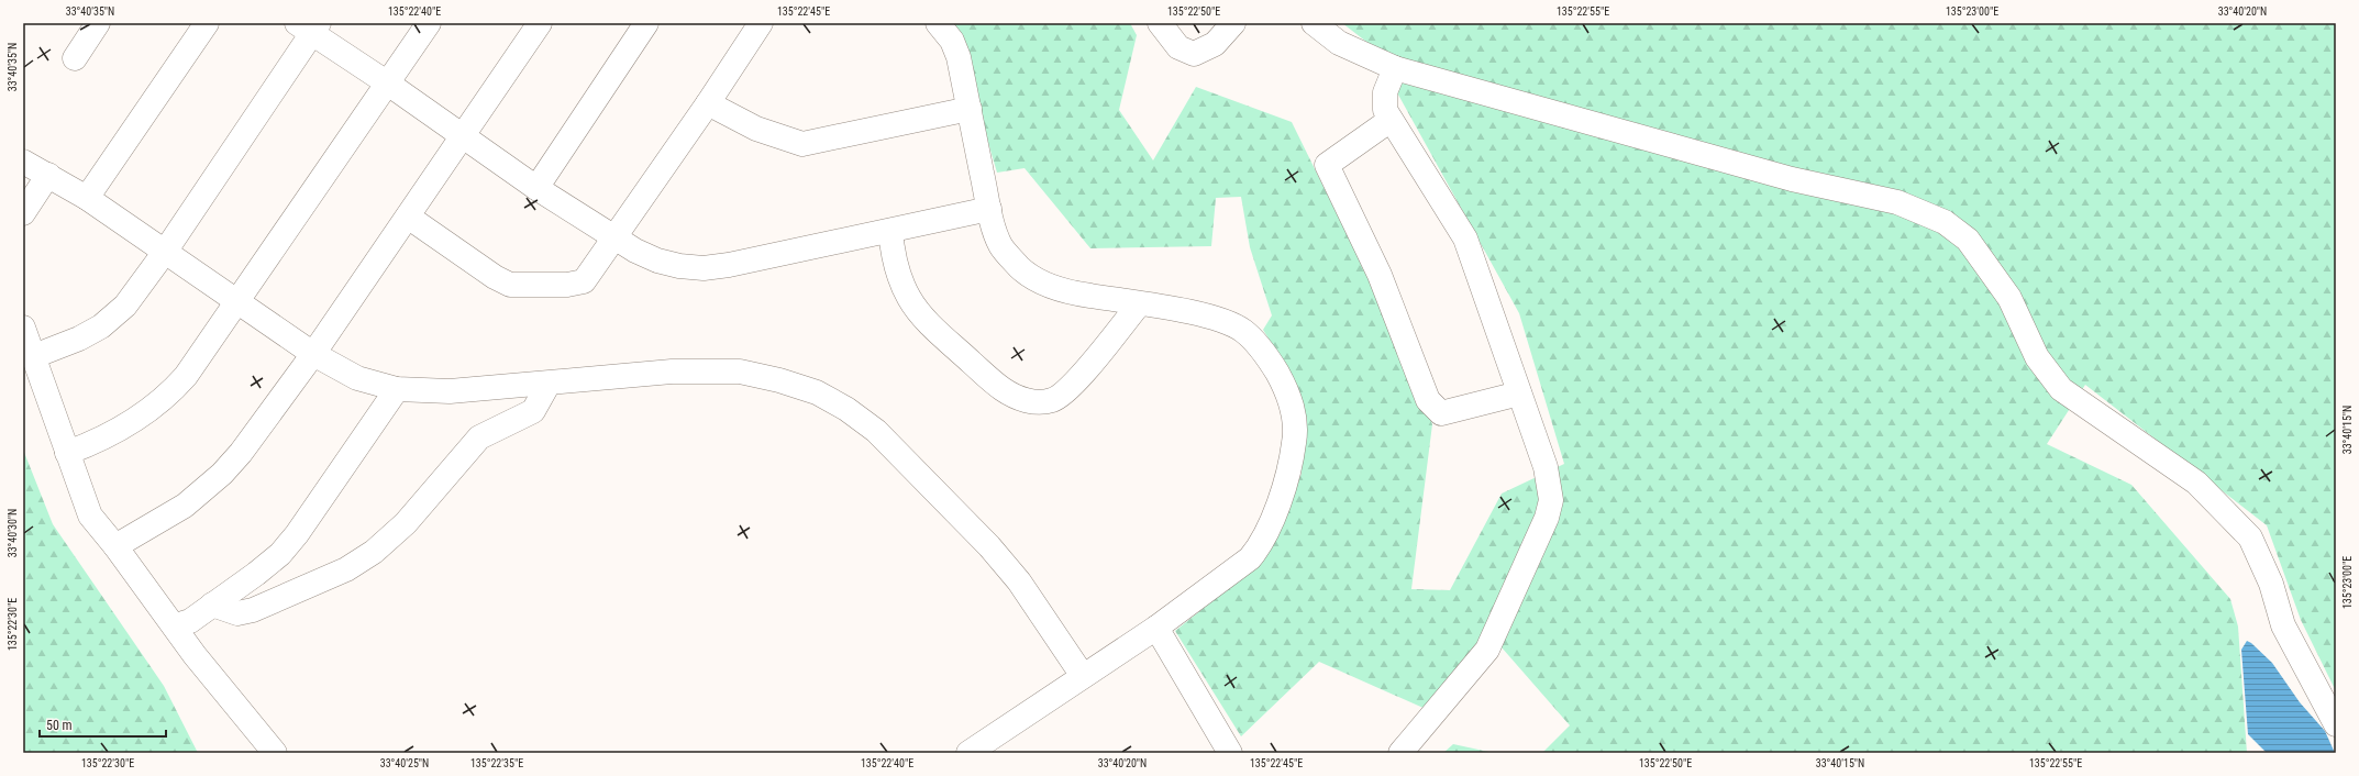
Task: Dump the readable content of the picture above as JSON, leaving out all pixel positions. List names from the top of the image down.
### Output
{
  "scale_bar": "50 m",
  "coordinates": [
    "33°40'35\"N",
    "135°22'40\"E",
    "135°22'45\"E",
    "135°22'50\"E",
    "135°22'55\"E",
    "135°23'00\"E",
    "33°40'20\"N",
    "33°40'15\"N",
    "33°40'30\"N",
    "135°22'30\"E",
    "33°40'25\"N",
    "135°22'35\"E"
  ]
}
